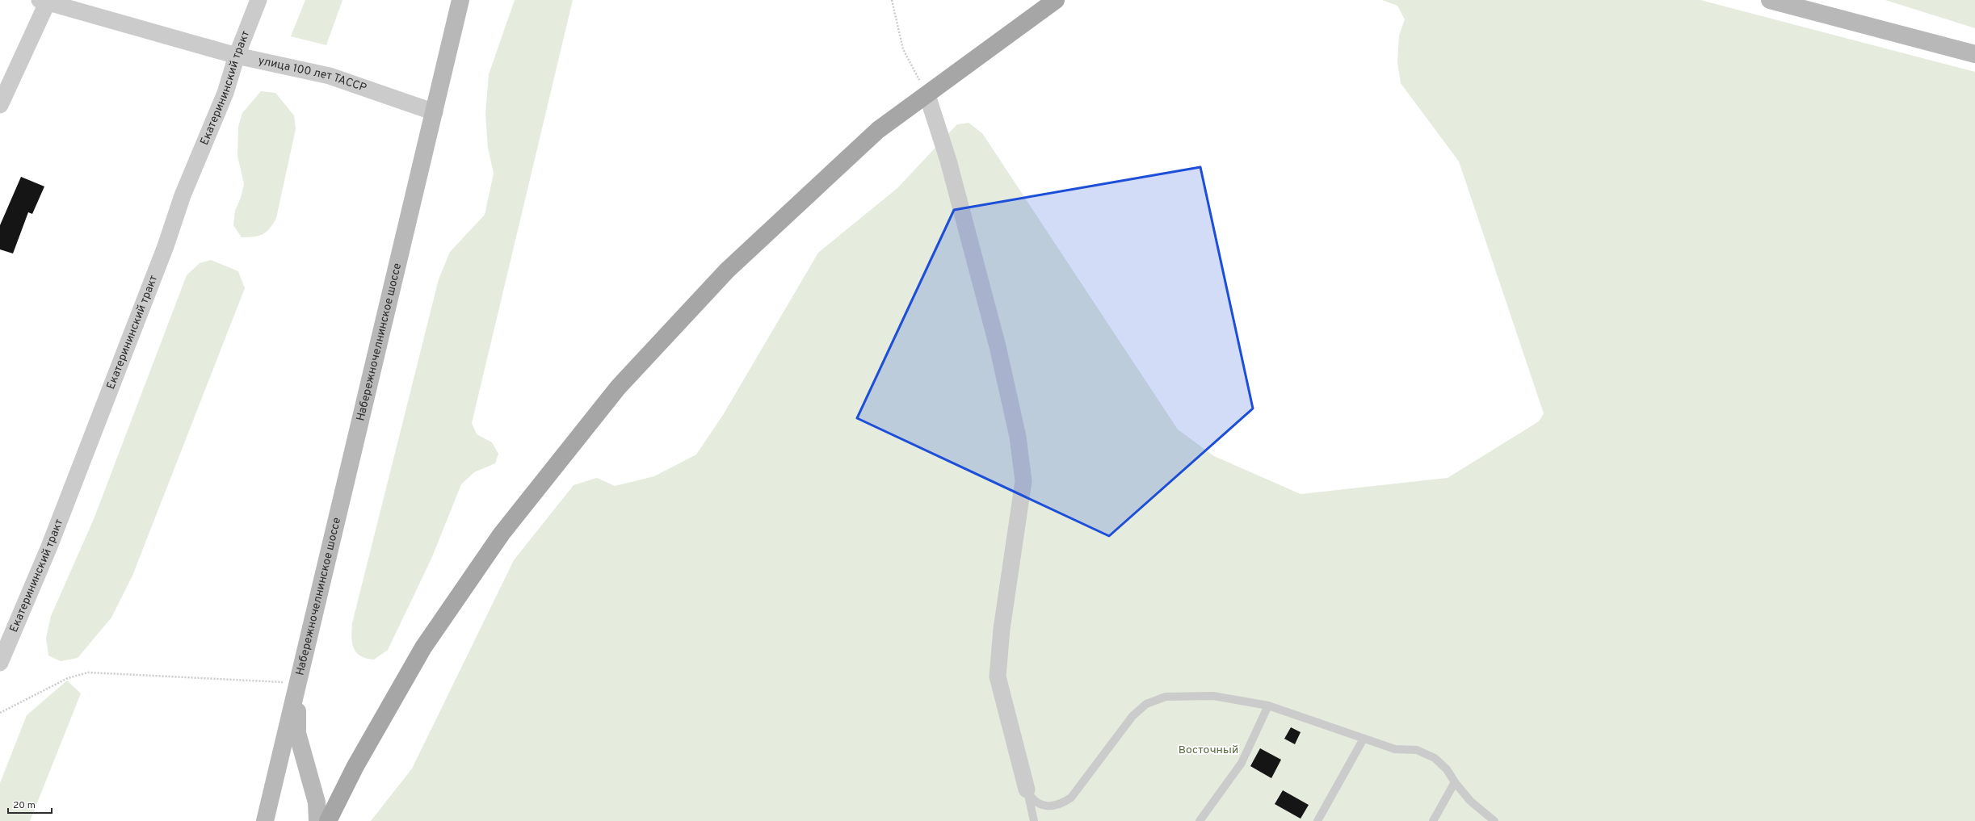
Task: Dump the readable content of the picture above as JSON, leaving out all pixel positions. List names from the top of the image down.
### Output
{
  "streets": {
    "main road": ["Набережночелнинское шоссе"],
    "street": ["улица 100 лет ТАССР", "Екатерининский тракт"]
  },
  "crossings": [
    ["улица 100 лет ТАССР", "Екатерининский тракт"],
    ["улица 100 лет ТАССР", "Набережночелнинское шоссе"]
  ],
  "parks": ["Восточный"],
  "scale_bar": "20 m"
}
